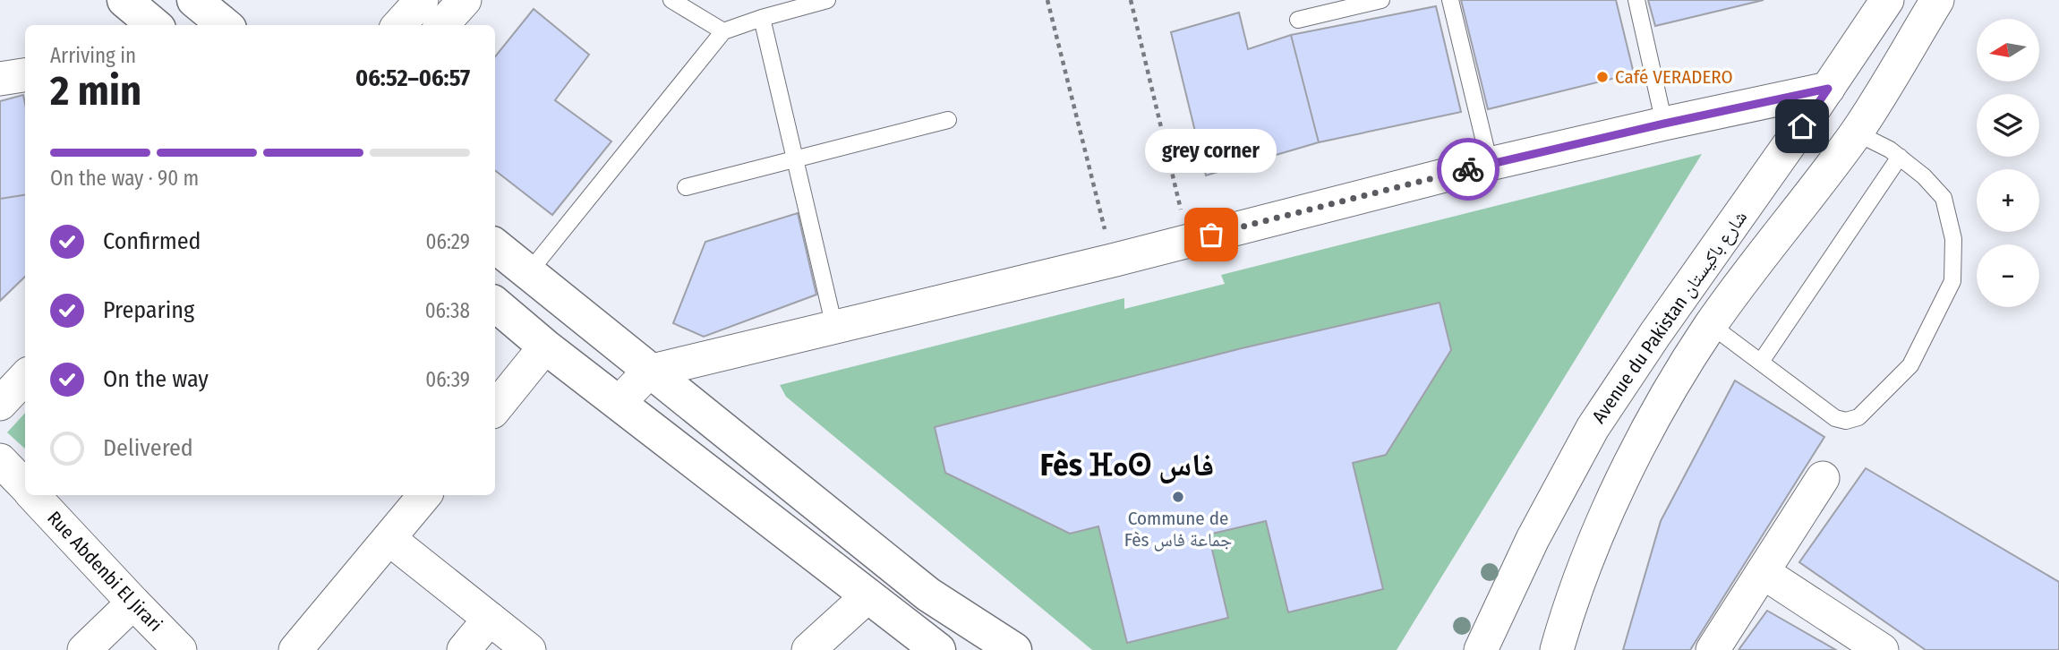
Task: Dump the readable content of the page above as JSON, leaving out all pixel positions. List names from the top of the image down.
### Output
{
  "streets": {
    "street": ["Avenue du Pakistan شارع باكيستان", "Rue Abdenbi El Jirari"]
  },
  "districts": ["Fès ⴼⴰⵙ فاس"],
  "places": ["Café VERADERO", "grey corner", "Commune de Fès جماعة فاس"],
  "north": "left",
  "page": {
    "map_buttons": ["+", "−"],
    "heading": ["2 min", "Arriving in", "06:52–06:57"],
    "bubble": "grey corner",
    "bar": "On the way · 90 m",
    "list": [
      ["Confirmed", "06:29"],
      ["Preparing", "06:38"],
      ["On the way", "06:39"],
      "Delivered"
    ]
  }
}
